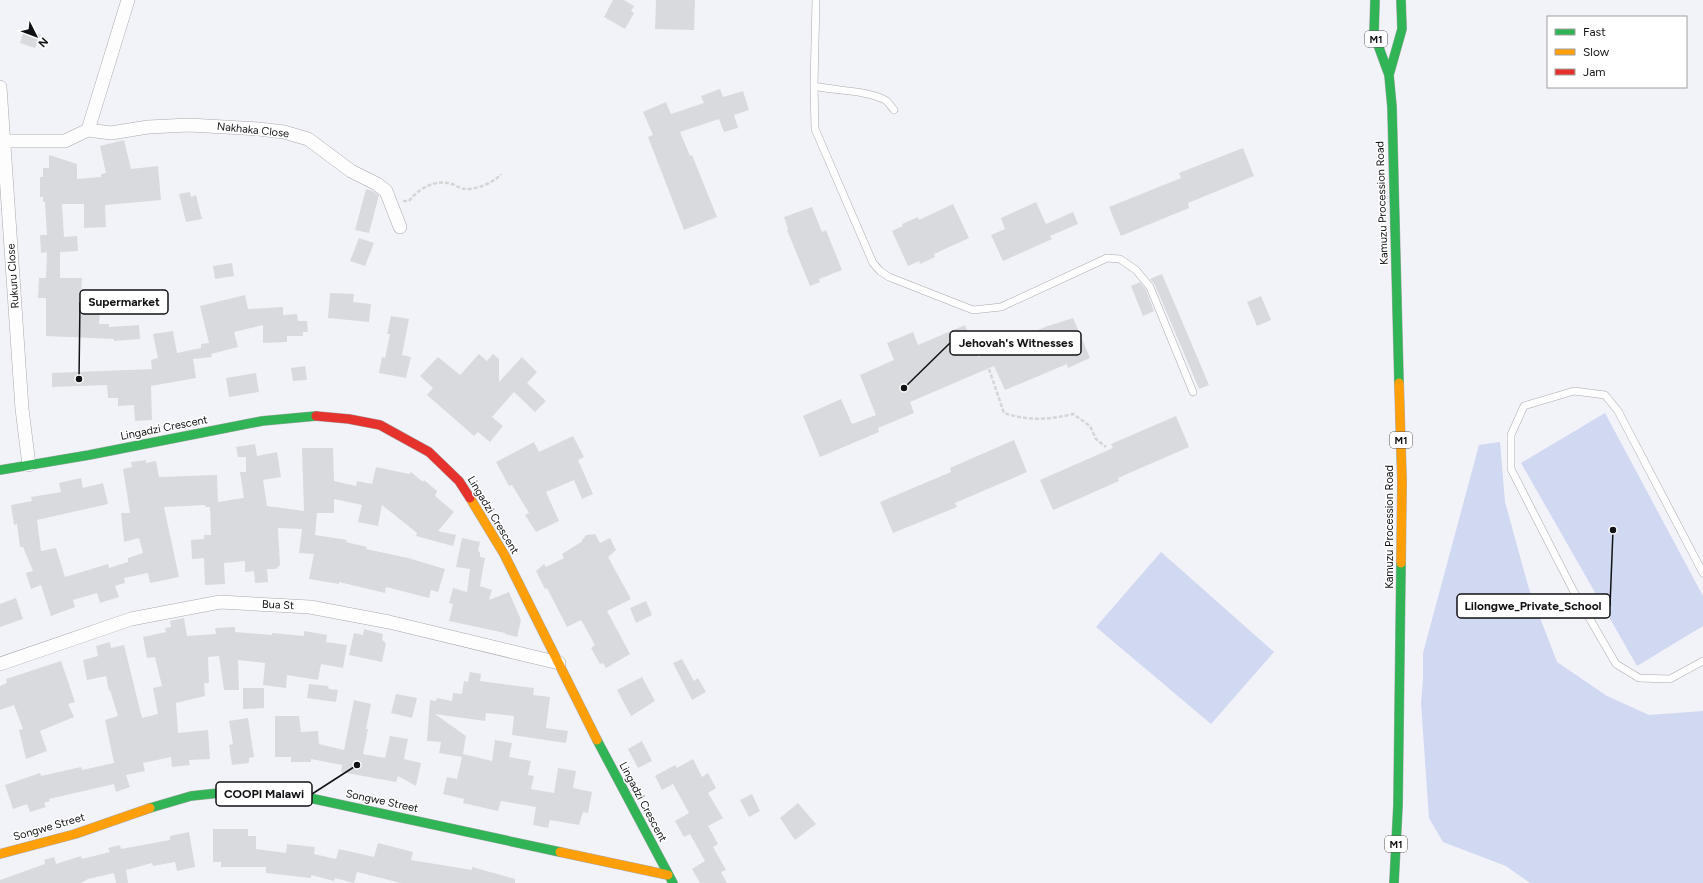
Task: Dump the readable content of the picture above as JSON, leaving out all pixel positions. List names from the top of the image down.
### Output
{
  "streets": {
    "main road": [
      "M1",
      "Kamuzu Procession Road",
      "Lingadzi Crescent",
      "Songwe Street"
    ],
    "street": ["Nakhaka Close", "Rukuru Close", "Bua St"]
  },
  "crossings": [
    ["Rukuru Close", "Lingadzi Crescent"],
    ["Lingadzi Crescent", "Bua St"],
    ["Lingadzi Crescent", "Songwe Street"]
  ],
  "places": [
    "Supermarket",
    "Jehovah's Witnesses",
    "Lilongwe_Private_School",
    "COOPI Malawi"
  ],
  "legend": ["Fast", "Slow", "Jam"],
  "north": "bottom right"
}
